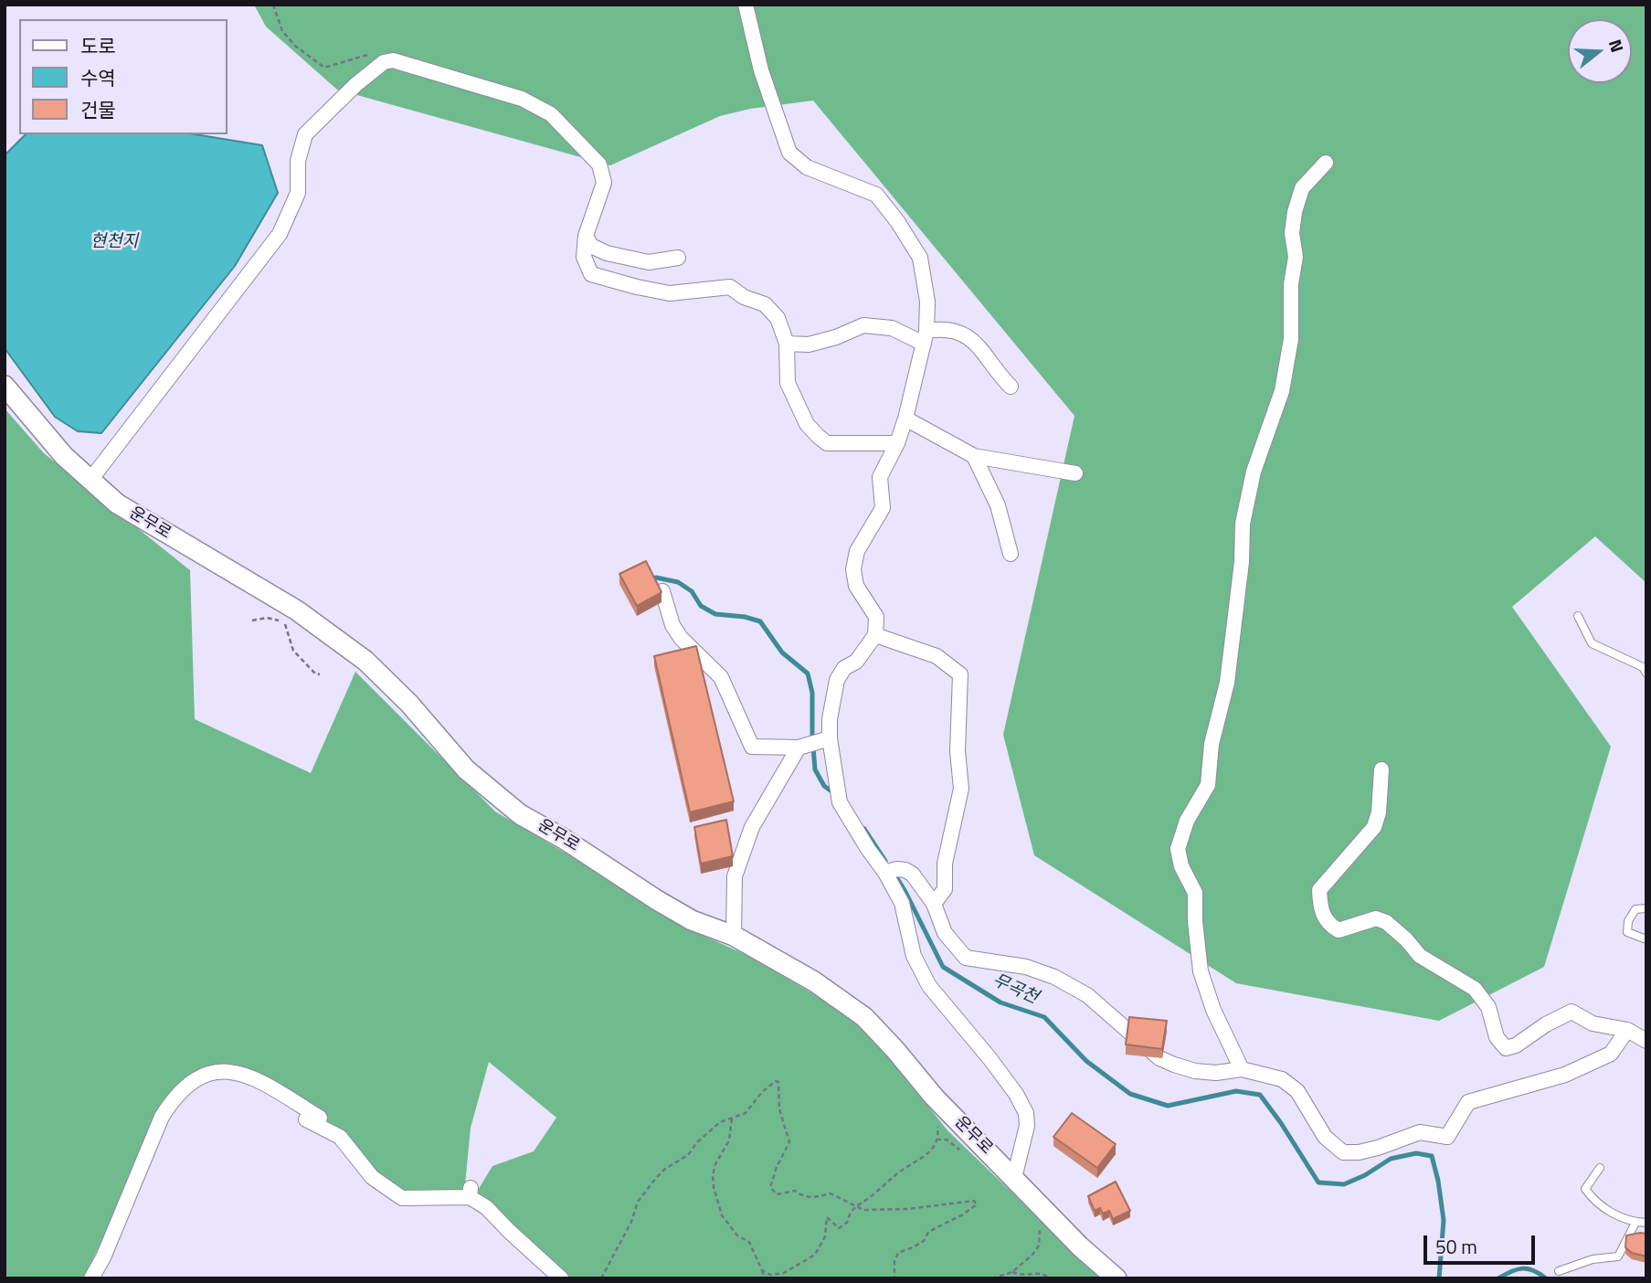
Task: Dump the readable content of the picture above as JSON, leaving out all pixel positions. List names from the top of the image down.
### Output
{
  "streets": {
    "street": ["운무로"]
  },
  "water": ["현천지", "무곡천"],
  "legend": ["도로", "수역", "건물"],
  "scale_bar": "50 m",
  "north": "right"
}
